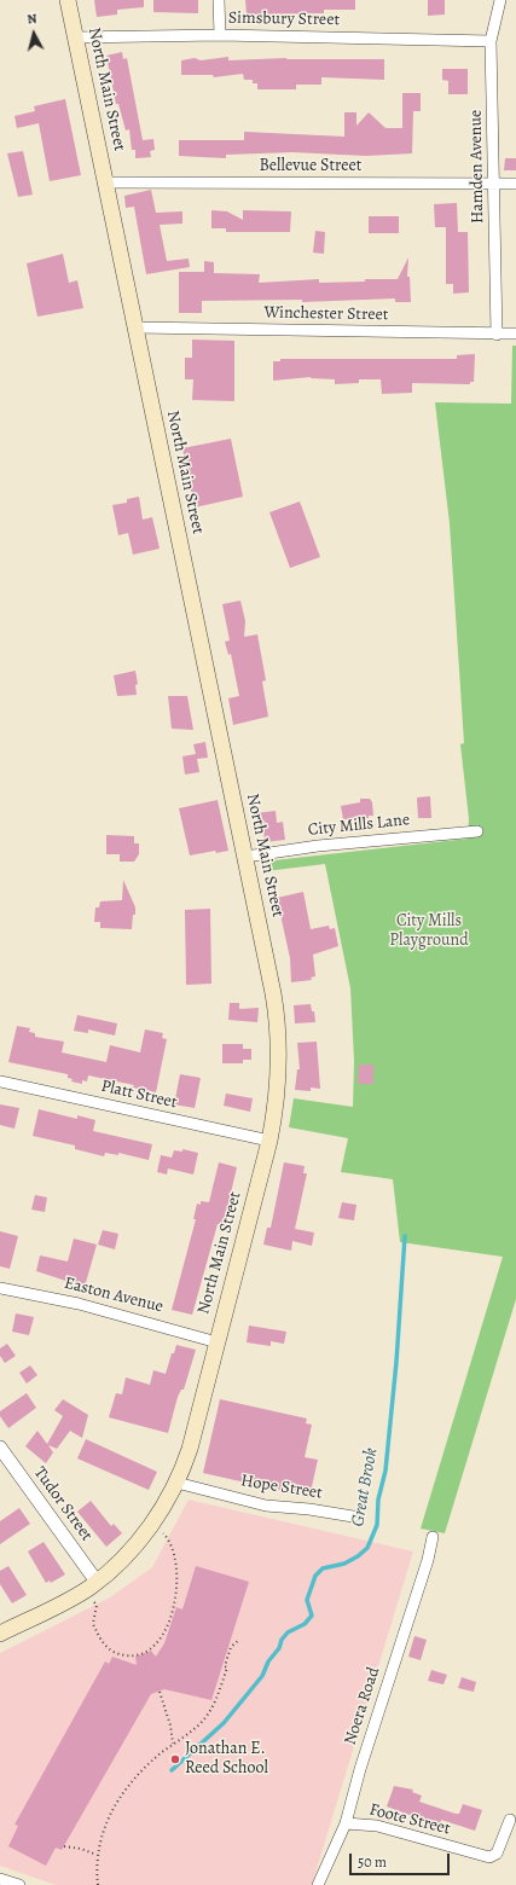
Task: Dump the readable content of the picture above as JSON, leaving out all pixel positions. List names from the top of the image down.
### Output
{
  "streets": {
    "main road": ["North Main Street"],
    "street": [
      "Simsbury Street",
      "Bellevue Street",
      "Hamden Avenue",
      "Winchester Street",
      "City Mills Lane",
      "Platt Street",
      "Easton Avenue",
      "Hope Street",
      "Tudor Street",
      "Noera Road",
      "Foote Street"
    ]
  },
  "crossings": [
    ["Simsbury Street", "North Main Street"],
    ["Simsbury Street", "Hamden Avenue"],
    ["North Main Street", "Bellevue Street"],
    ["North Main Street", "Winchester Street"],
    ["North Main Street", "City Mills Lane"],
    ["North Main Street", "Platt Street"],
    ["North Main Street", "Easton Avenue"],
    ["North Main Street", "Hope Street"],
    ["North Main Street", "Tudor Street"],
    ["Bellevue Street", "Hamden Avenue"],
    ["Hamden Avenue", "Winchester Street"],
    ["Noera Road", "Foote Street"]
  ],
  "water": ["Great Brook"],
  "parks": ["City Mills Playground"],
  "places": ["Jonathan E. Reed School"],
  "scale_bar": "50 m",
  "north": "top"
}
